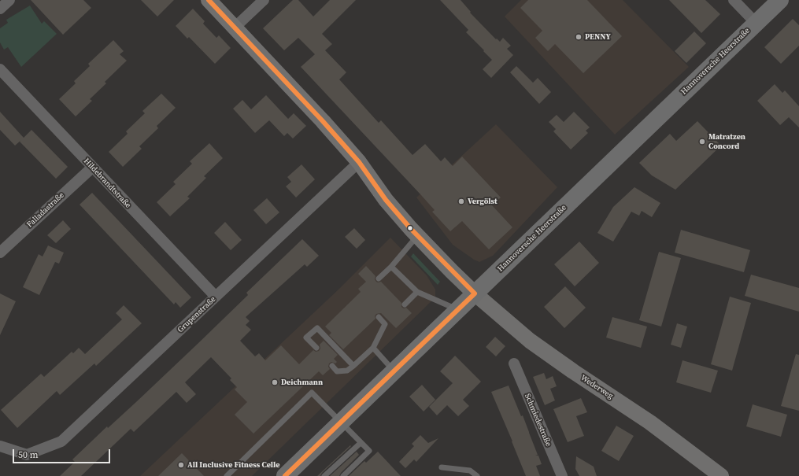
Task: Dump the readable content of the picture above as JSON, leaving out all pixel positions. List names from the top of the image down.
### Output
{
  "streets": {
    "main road": ["Hannoversche Heerstraße"],
    "street": [
      "Hildebrandtstraße",
      "Falladastraße",
      "Grupenstraße",
      "Wederweg",
      "Schmiedestraße"
    ]
  },
  "crossings": [
    ["Hannoversche Heerstraße", "Wederweg"],
    ["Hildebrandtstraße", "Falladastraße"],
    ["Hildebrandtstraße", "Grupenstraße"],
    ["Grupenstraße", "Wederweg"]
  ],
  "places": [
    "PENNY",
    "Matratzen Concord",
    "Vergölst",
    "Deichmann",
    "All Inclusive Fitness Celle"
  ],
  "scale_bar": "50 m"
}
